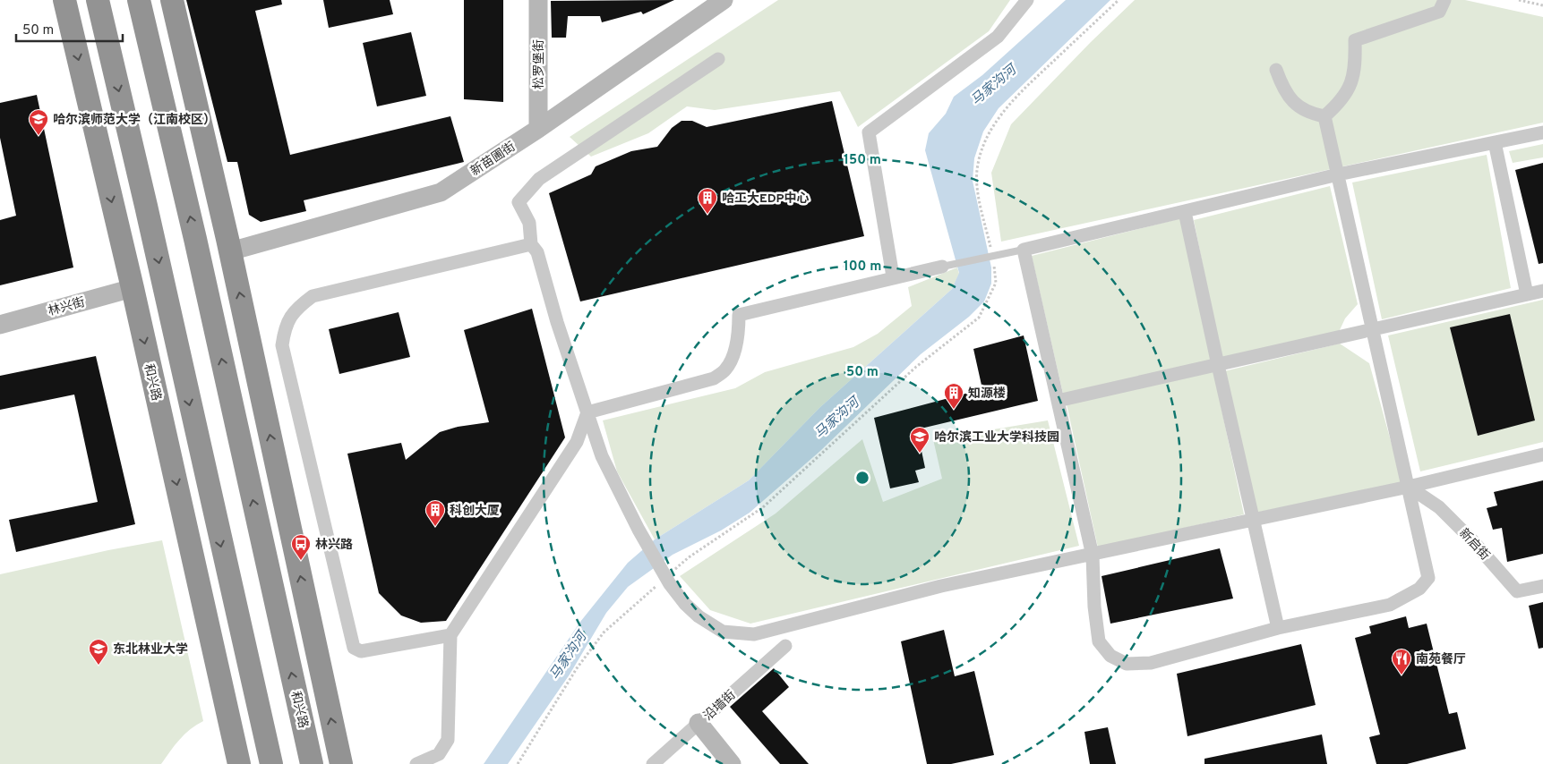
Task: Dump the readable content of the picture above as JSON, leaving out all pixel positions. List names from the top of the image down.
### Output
{
  "streets": {
    "highway": ["和兴路"],
    "main road": ["松罗堡街", "新苗圃街", "林兴街"],
    "street": ["新启街", "沿墙街"]
  },
  "crossings": [
    ["松罗堡街", "新苗圃街"],
    ["林兴街", "和兴路"]
  ],
  "water": ["马家沟河"],
  "places": {
    "school or university": ["哈尔滨师范大学（江南校区）", "哈尔滨工业大学科技园", "东北林业大学"],
    "building": ["哈工大EDP中心", "知源楼", "科创大厦"],
    "bus stop": ["林兴路"],
    "restaurant": ["南苑餐厅"]
  },
  "scale_bar": "50 m",
  "rings": ["150 m", "100 m", "50 m"]
}
